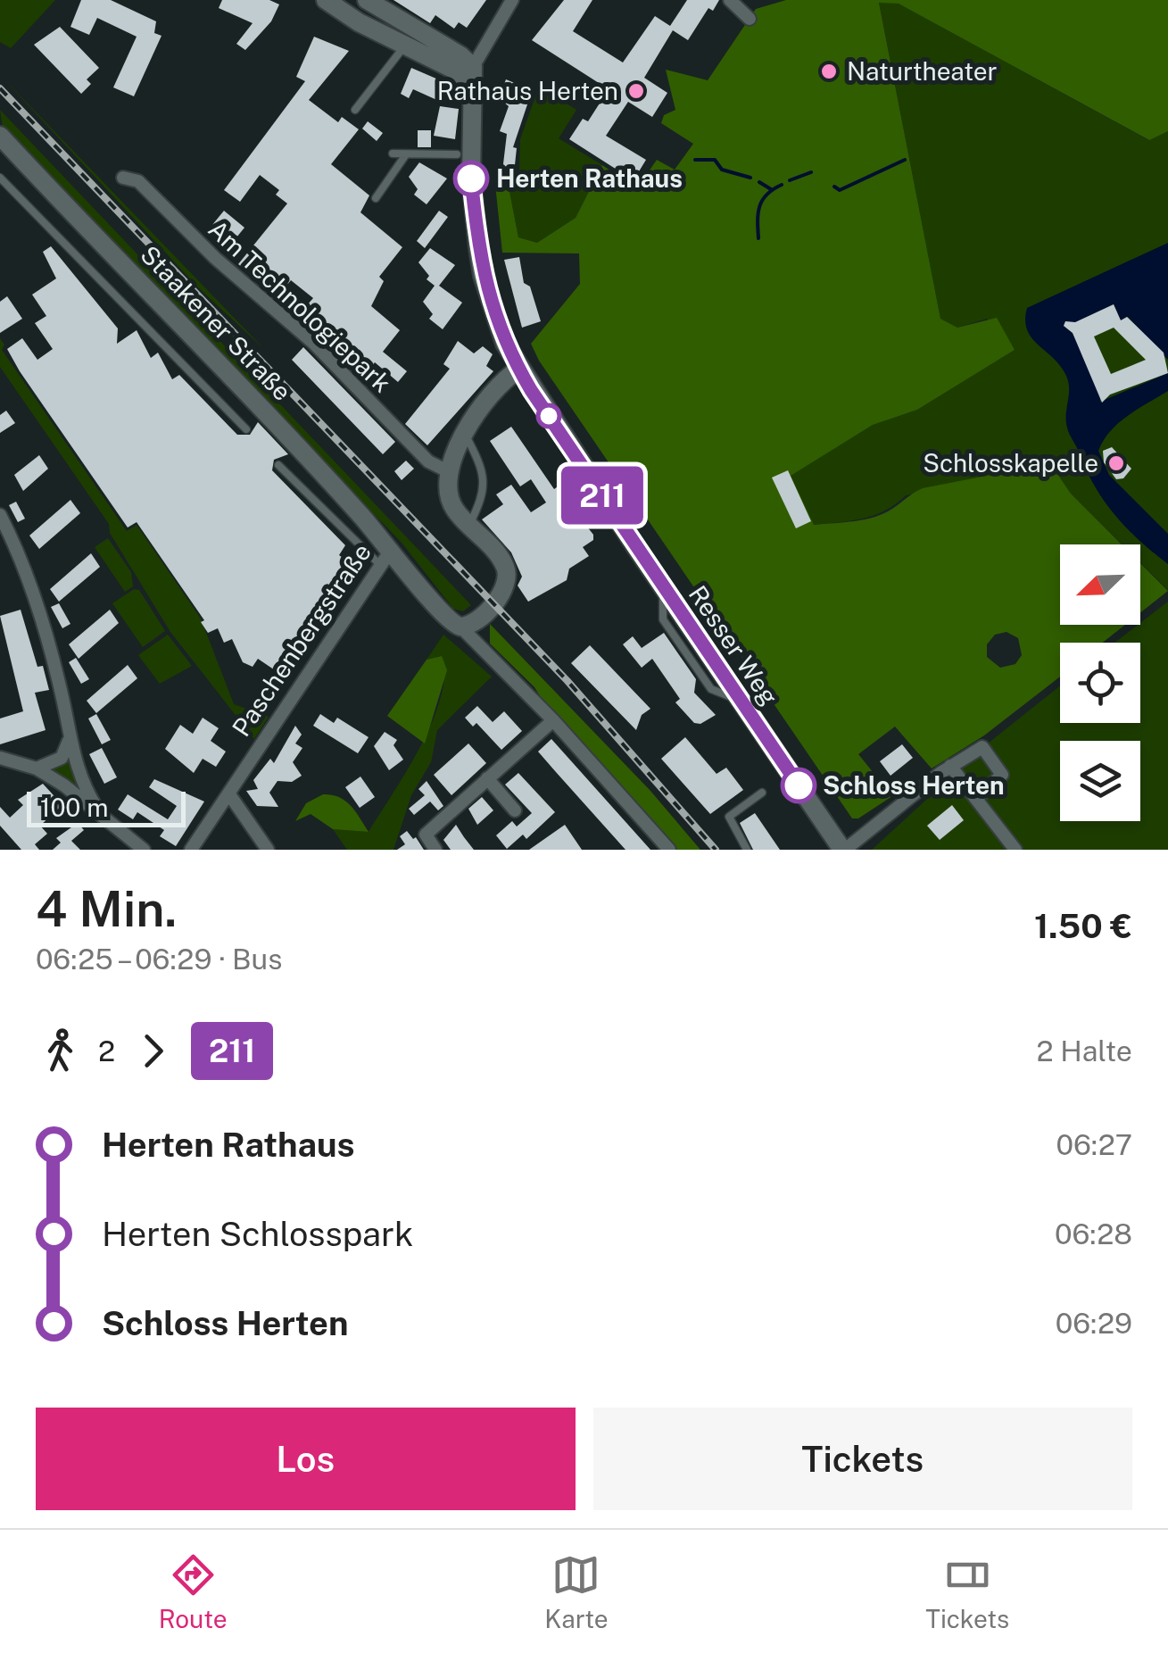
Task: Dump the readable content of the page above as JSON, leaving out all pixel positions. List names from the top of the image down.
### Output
{
  "streets": {
    "main road": ["Staakener Straße", "Paschenbergstraße", "Resser Weg"],
    "street": ["Am Technologiepark"]
  },
  "crossings": [
    ["Staakener Straße", "Paschenbergstraße"]
  ],
  "places": [
    "Naturtheater",
    "Rathaus Herten",
    "Herten Rathaus",
    "Schlosskapelle",
    "Schloss Herten"
  ],
  "lines": ["bus line 211"],
  "scale_bar": "100 m",
  "north": "bottom left",
  "page": {
    "on_map": "211",
    "scale": "100 m",
    "heading": ["4 Min.", "06:25 – 06:29 · Bus", "1.50 €"],
    "legs": ["2", "211", "2 Halte"],
    "list": [
      {
        "name": "Herten Rathaus",
        "value": "06:27"
      },
      {
        "name": "Herten Schlosspark",
        "value": "06:28"
      },
      {
        "name": "Schloss Herten",
        "value": "06:29"
      }
    ],
    "buttons": ["Los", "Tickets"],
    "tabs": ["Route", "Karte", "Tickets"]
  }
}
